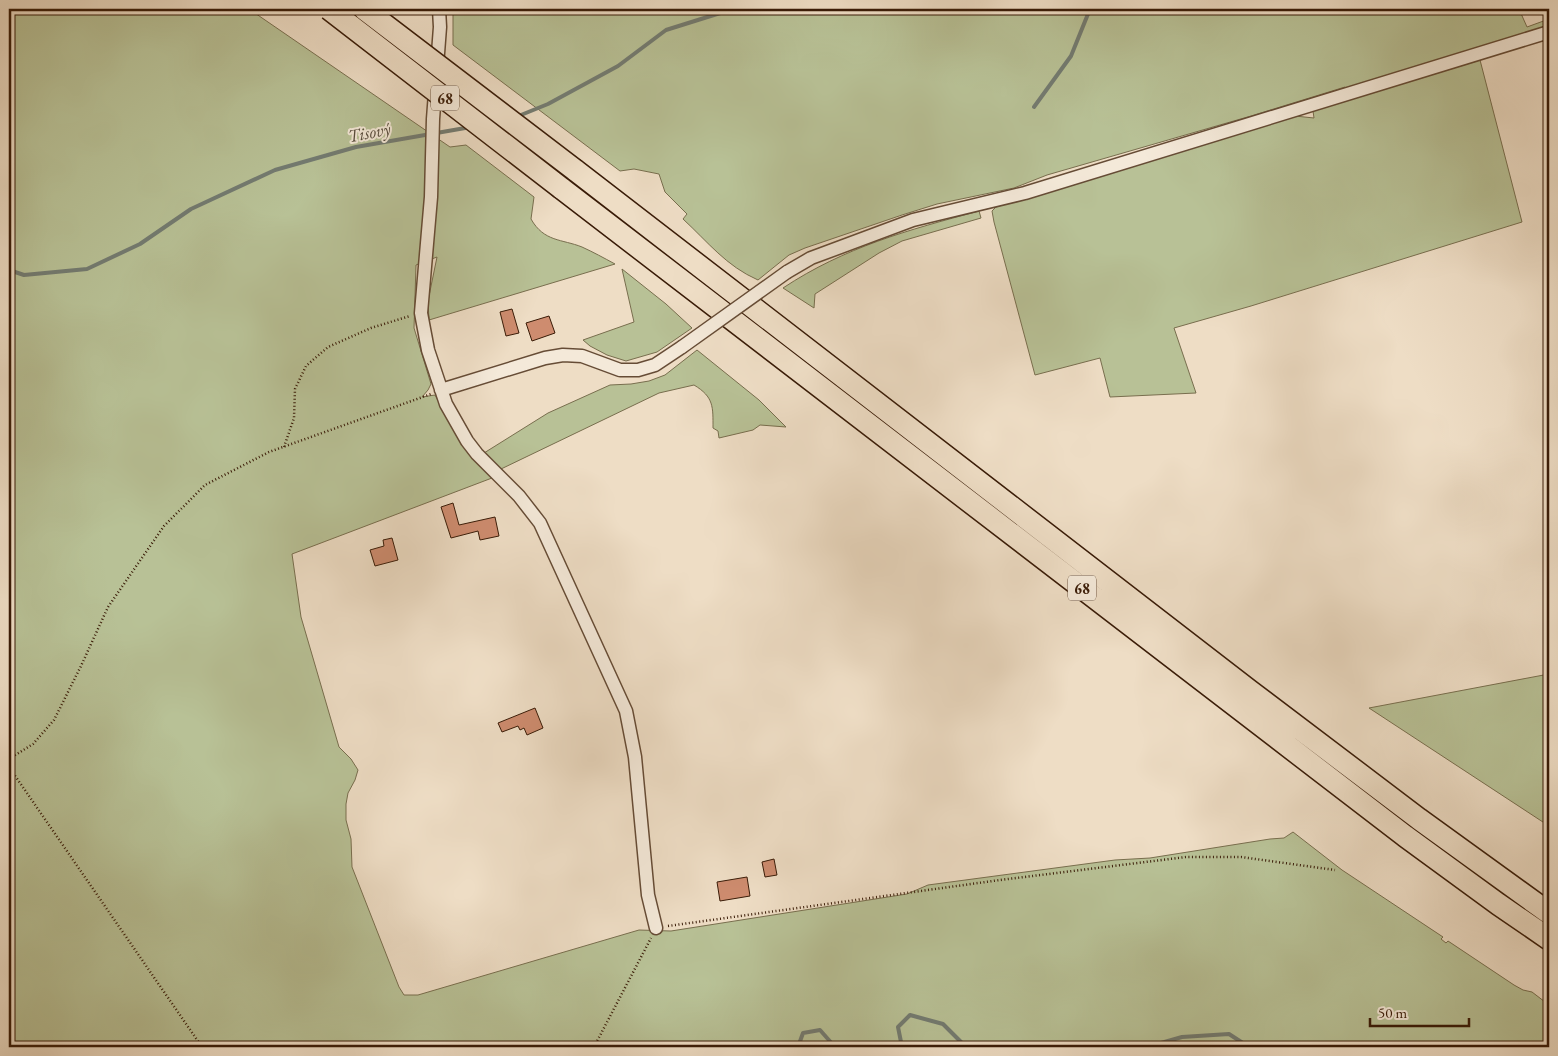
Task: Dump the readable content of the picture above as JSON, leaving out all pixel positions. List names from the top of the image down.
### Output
{
  "streets": {
    "highway": ["68"]
  },
  "water": ["Tisový"],
  "scale_bar": "50 m"
}
